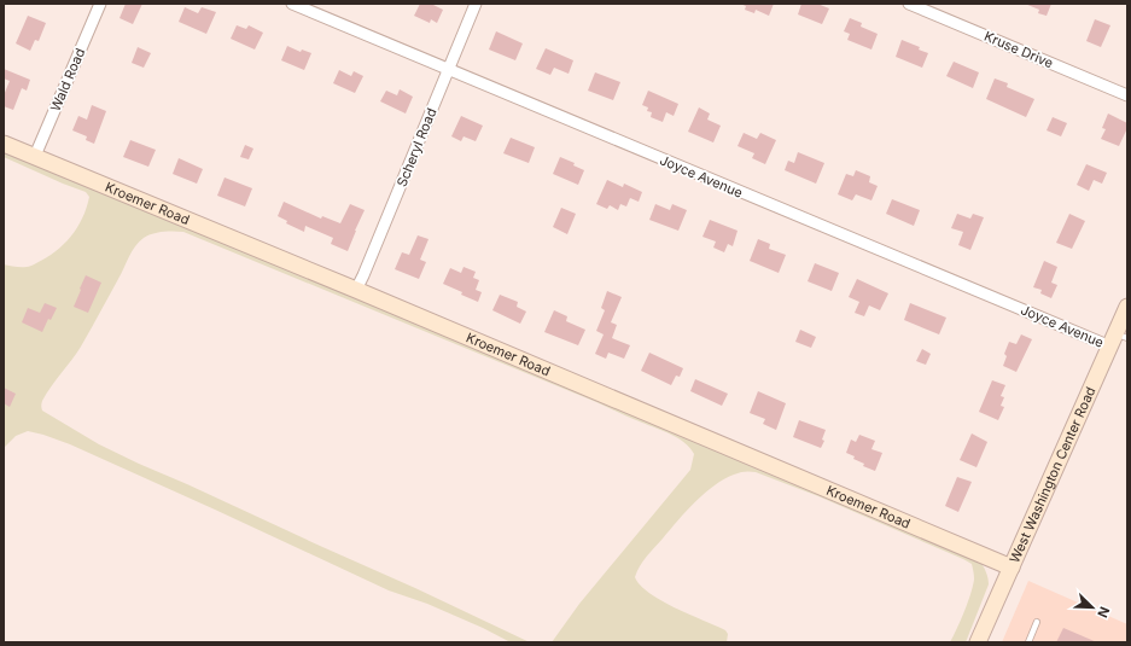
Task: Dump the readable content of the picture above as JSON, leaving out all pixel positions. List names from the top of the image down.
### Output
{
  "streets": {
    "street": [
      "Kruse Drive",
      "Wald Road",
      "Scheryl Road",
      "Joyce Avenue",
      "Kroemer Road",
      "West Washington Center Road"
    ]
  },
  "crossings": [
    ["Wald Road", "Kroemer Road"],
    ["Scheryl Road", "Joyce Avenue"],
    ["Scheryl Road", "Kroemer Road"],
    ["Joyce Avenue", "West Washington Center Road"],
    ["Kroemer Road", "West Washington Center Road"]
  ],
  "north": "bottom right"
}
